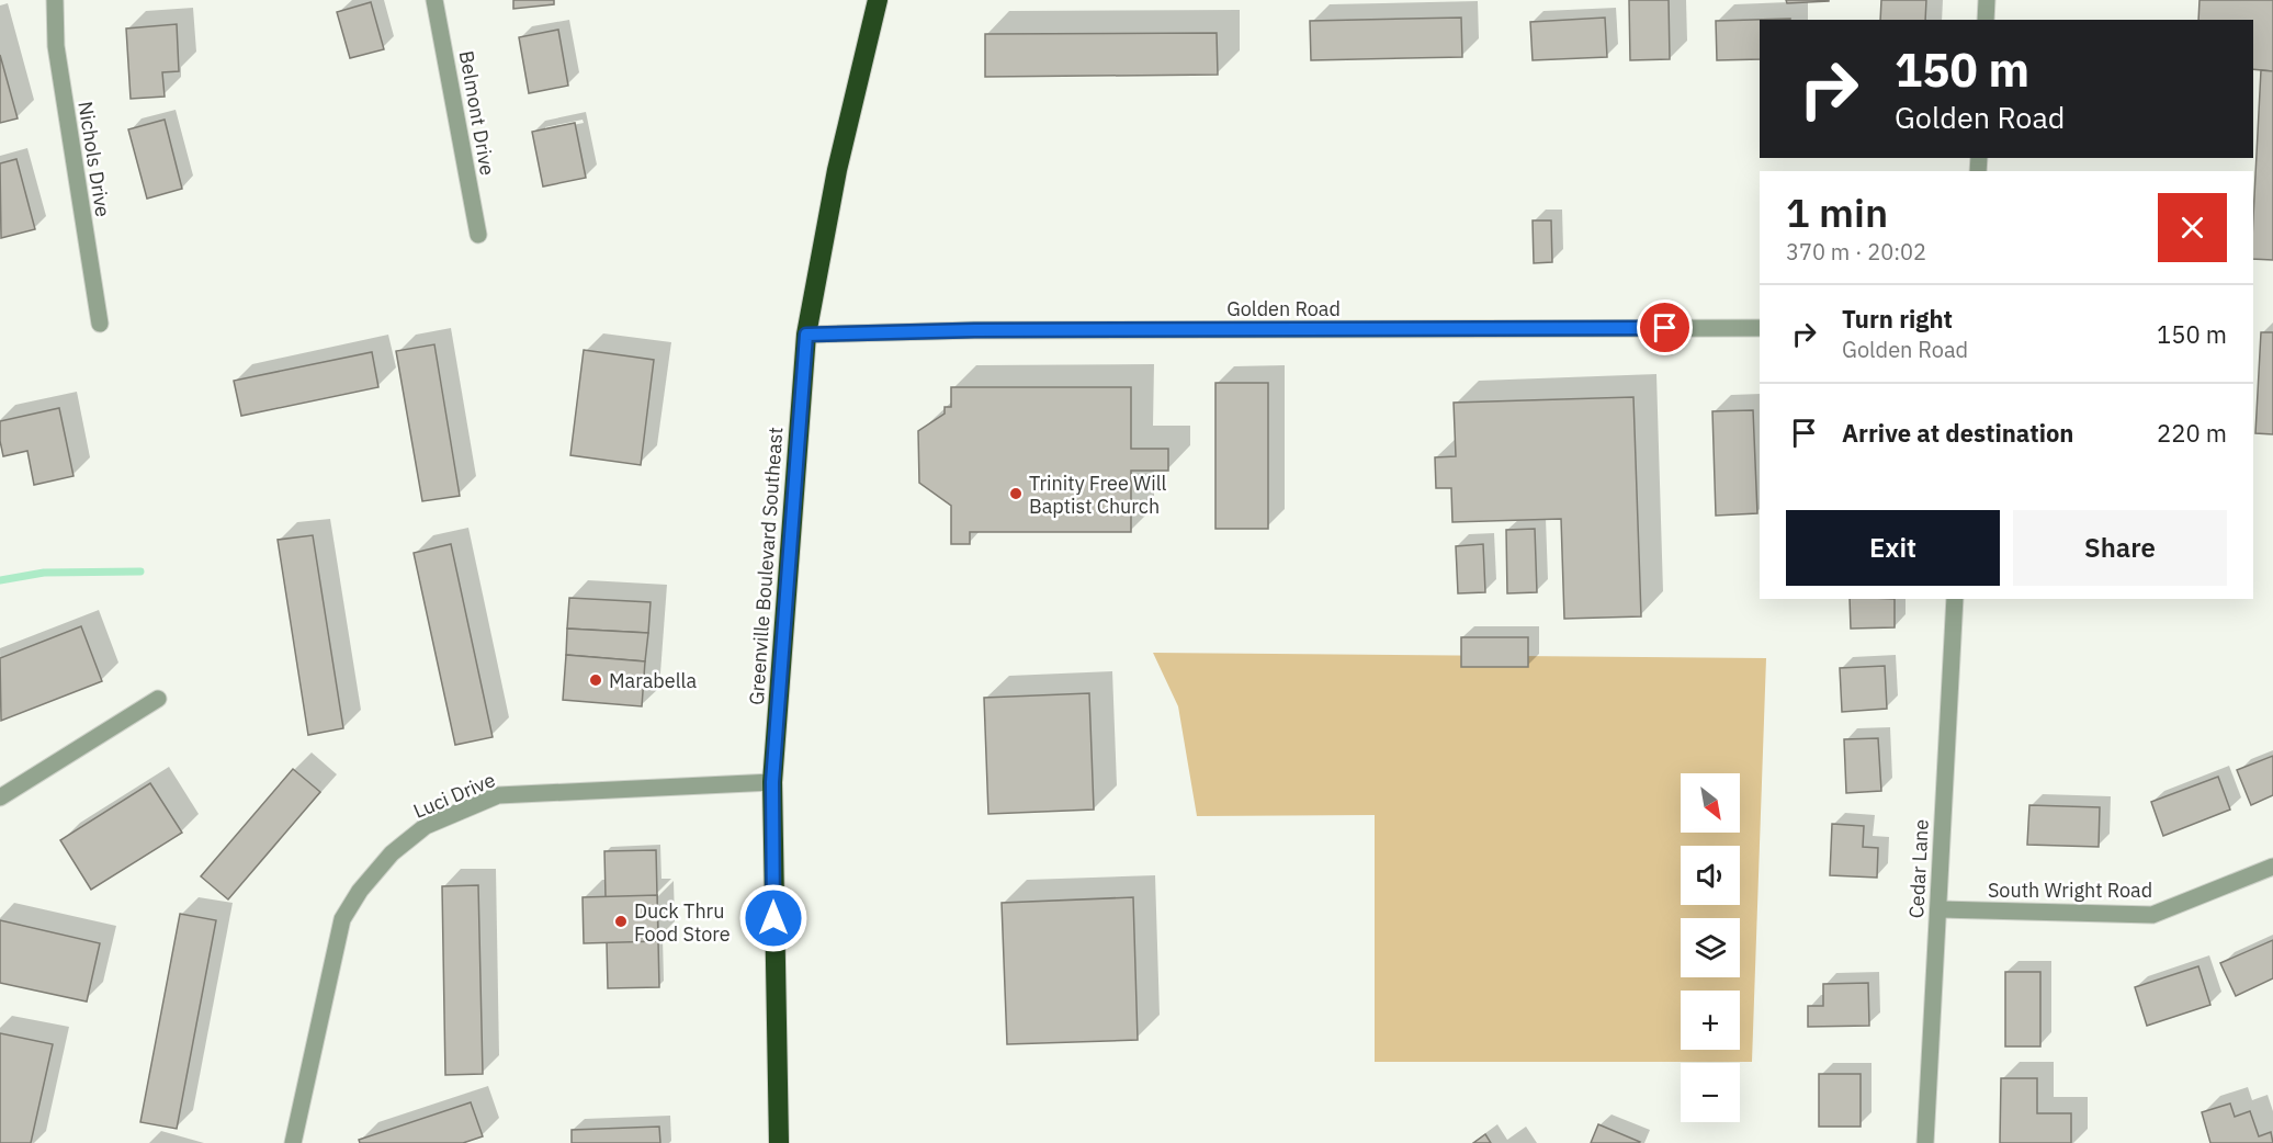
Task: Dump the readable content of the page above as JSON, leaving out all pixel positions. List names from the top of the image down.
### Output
{
  "streets": {
    "highway": ["Greenville Boulevard Southeast"],
    "street": [
      "Belmont Drive",
      "Nichols Drive",
      "Golden Road",
      "Luci Drive",
      "Cedar Lane",
      "South Wright Road"
    ]
  },
  "crossings": [
    ["Golden Road", "Greenville Boulevard Southeast"],
    ["Greenville Boulevard Southeast", "Luci Drive"],
    ["Cedar Lane", "South Wright Road"]
  ],
  "places": ["Trinity Free Will Baptist Church", "Marabella", "Duck Thru Food Store"],
  "north": "bottom right",
  "page": {
    "turn": ["150 m", "Golden Road"],
    "heading": ["1 min", "370 m · 20:02"],
    "list": [
      {
        "name": "Turn right",
        "note": "Golden Road",
        "value": "150 m"
      },
      {
        "name": "Arrive at destination",
        "value": "220 m"
      }
    ],
    "buttons": ["Exit", "Share"],
    "map_buttons": ["+", "−"]
  }
}
